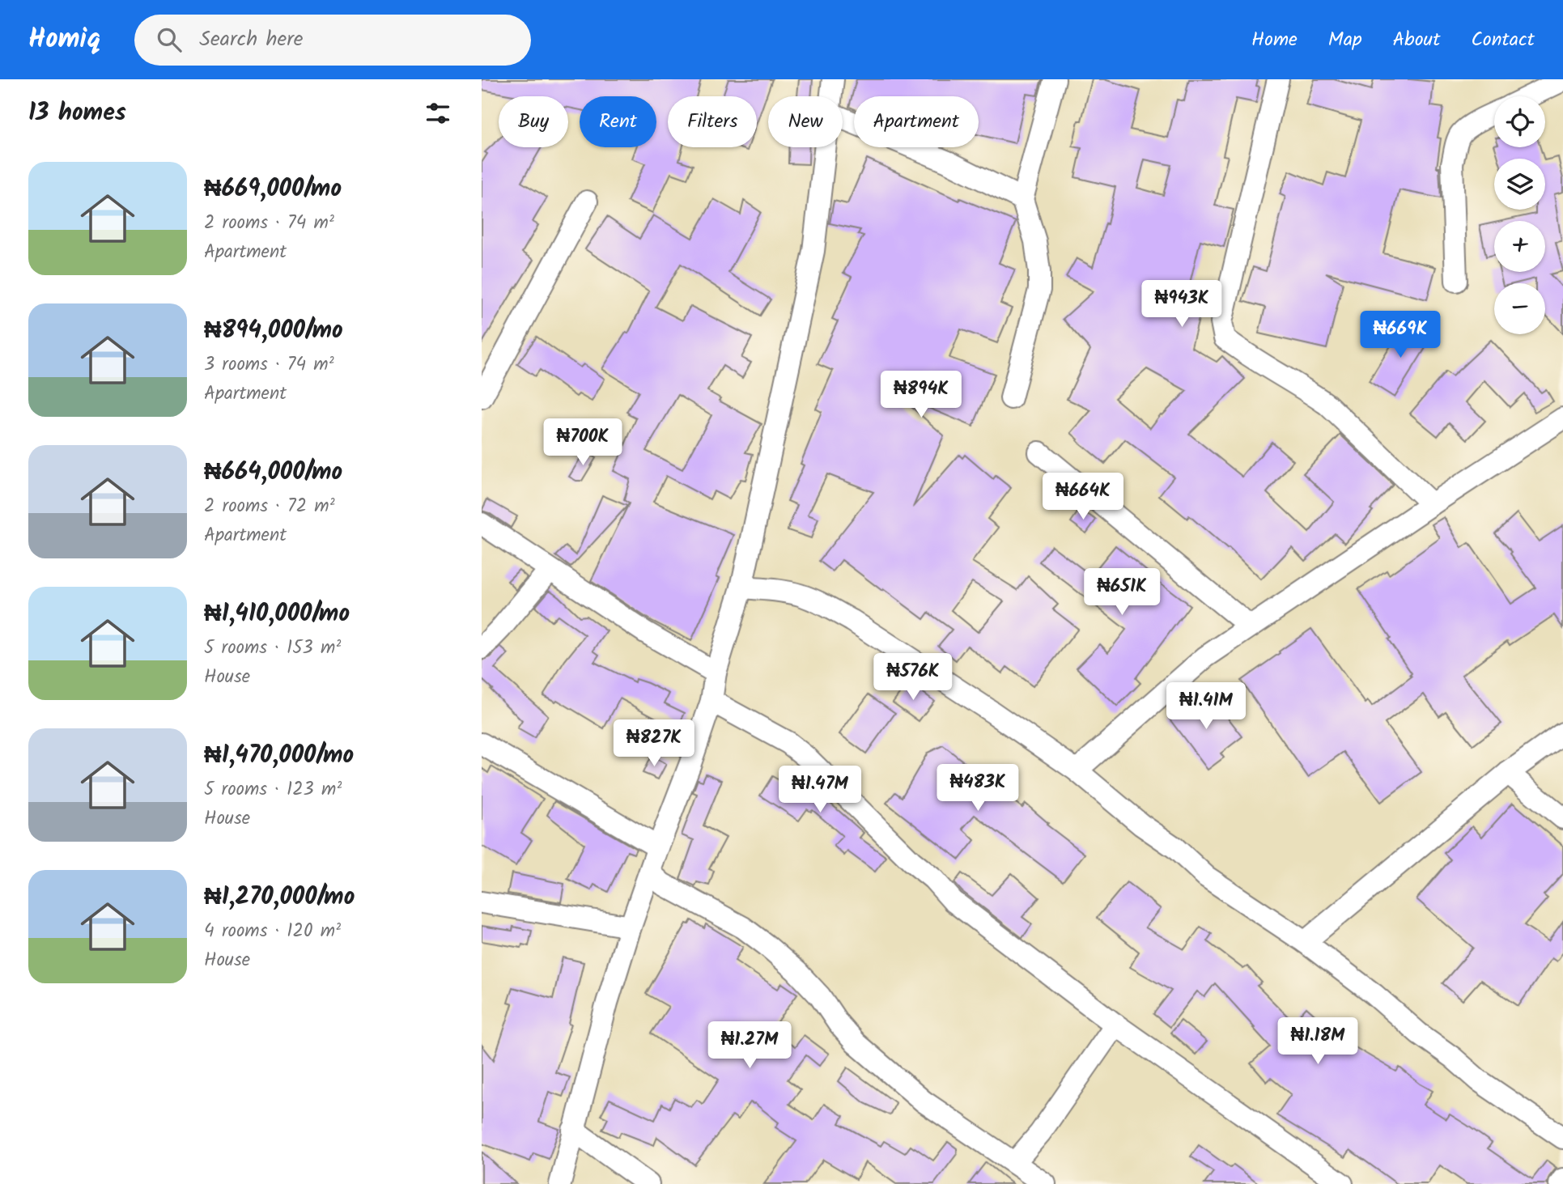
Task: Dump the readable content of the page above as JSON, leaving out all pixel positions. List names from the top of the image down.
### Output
{
  "page": {
    "header": "Homiq",
    "search": "Search here",
    "nav": [
      "Home",
      "Map",
      "About",
      "Contact"
    ],
    "heading": "13 homes",
    "map_buttons": ["+", "−"],
    "chip": [
      "Buy",
      "Rent",
      "Filters",
      "New",
      "Apartment"
    ],
    "list": [
      {
        "name": "₦669,000/mo",
        "note": "2 rooms · 74 m² · Apartment"
      },
      {
        "name": "₦894,000/mo",
        "note": "3 rooms · 74 m² · Apartment"
      },
      {
        "name": "₦664,000/mo",
        "note": "2 rooms · 72 m² · Apartment"
      },
      {
        "name": "₦1,410,000/mo",
        "note": "5 rooms · 153 m² · House"
      },
      {
        "name": "₦1,470,000/mo",
        "note": "5 rooms · 123 m² · House"
      },
      {
        "name": "₦1,270,000/mo",
        "note": "4 rooms · 120 m² · House"
      }
    ],
    "price": [
      "₦943K",
      "₦669K",
      "₦894K",
      "₦700K",
      "₦664K",
      "₦651K",
      "₦576K",
      "₦1.41M",
      "₦827K",
      "₦483K",
      "₦1.47M",
      "₦1.18M",
      "₦1.27M"
    ]
  }
}
